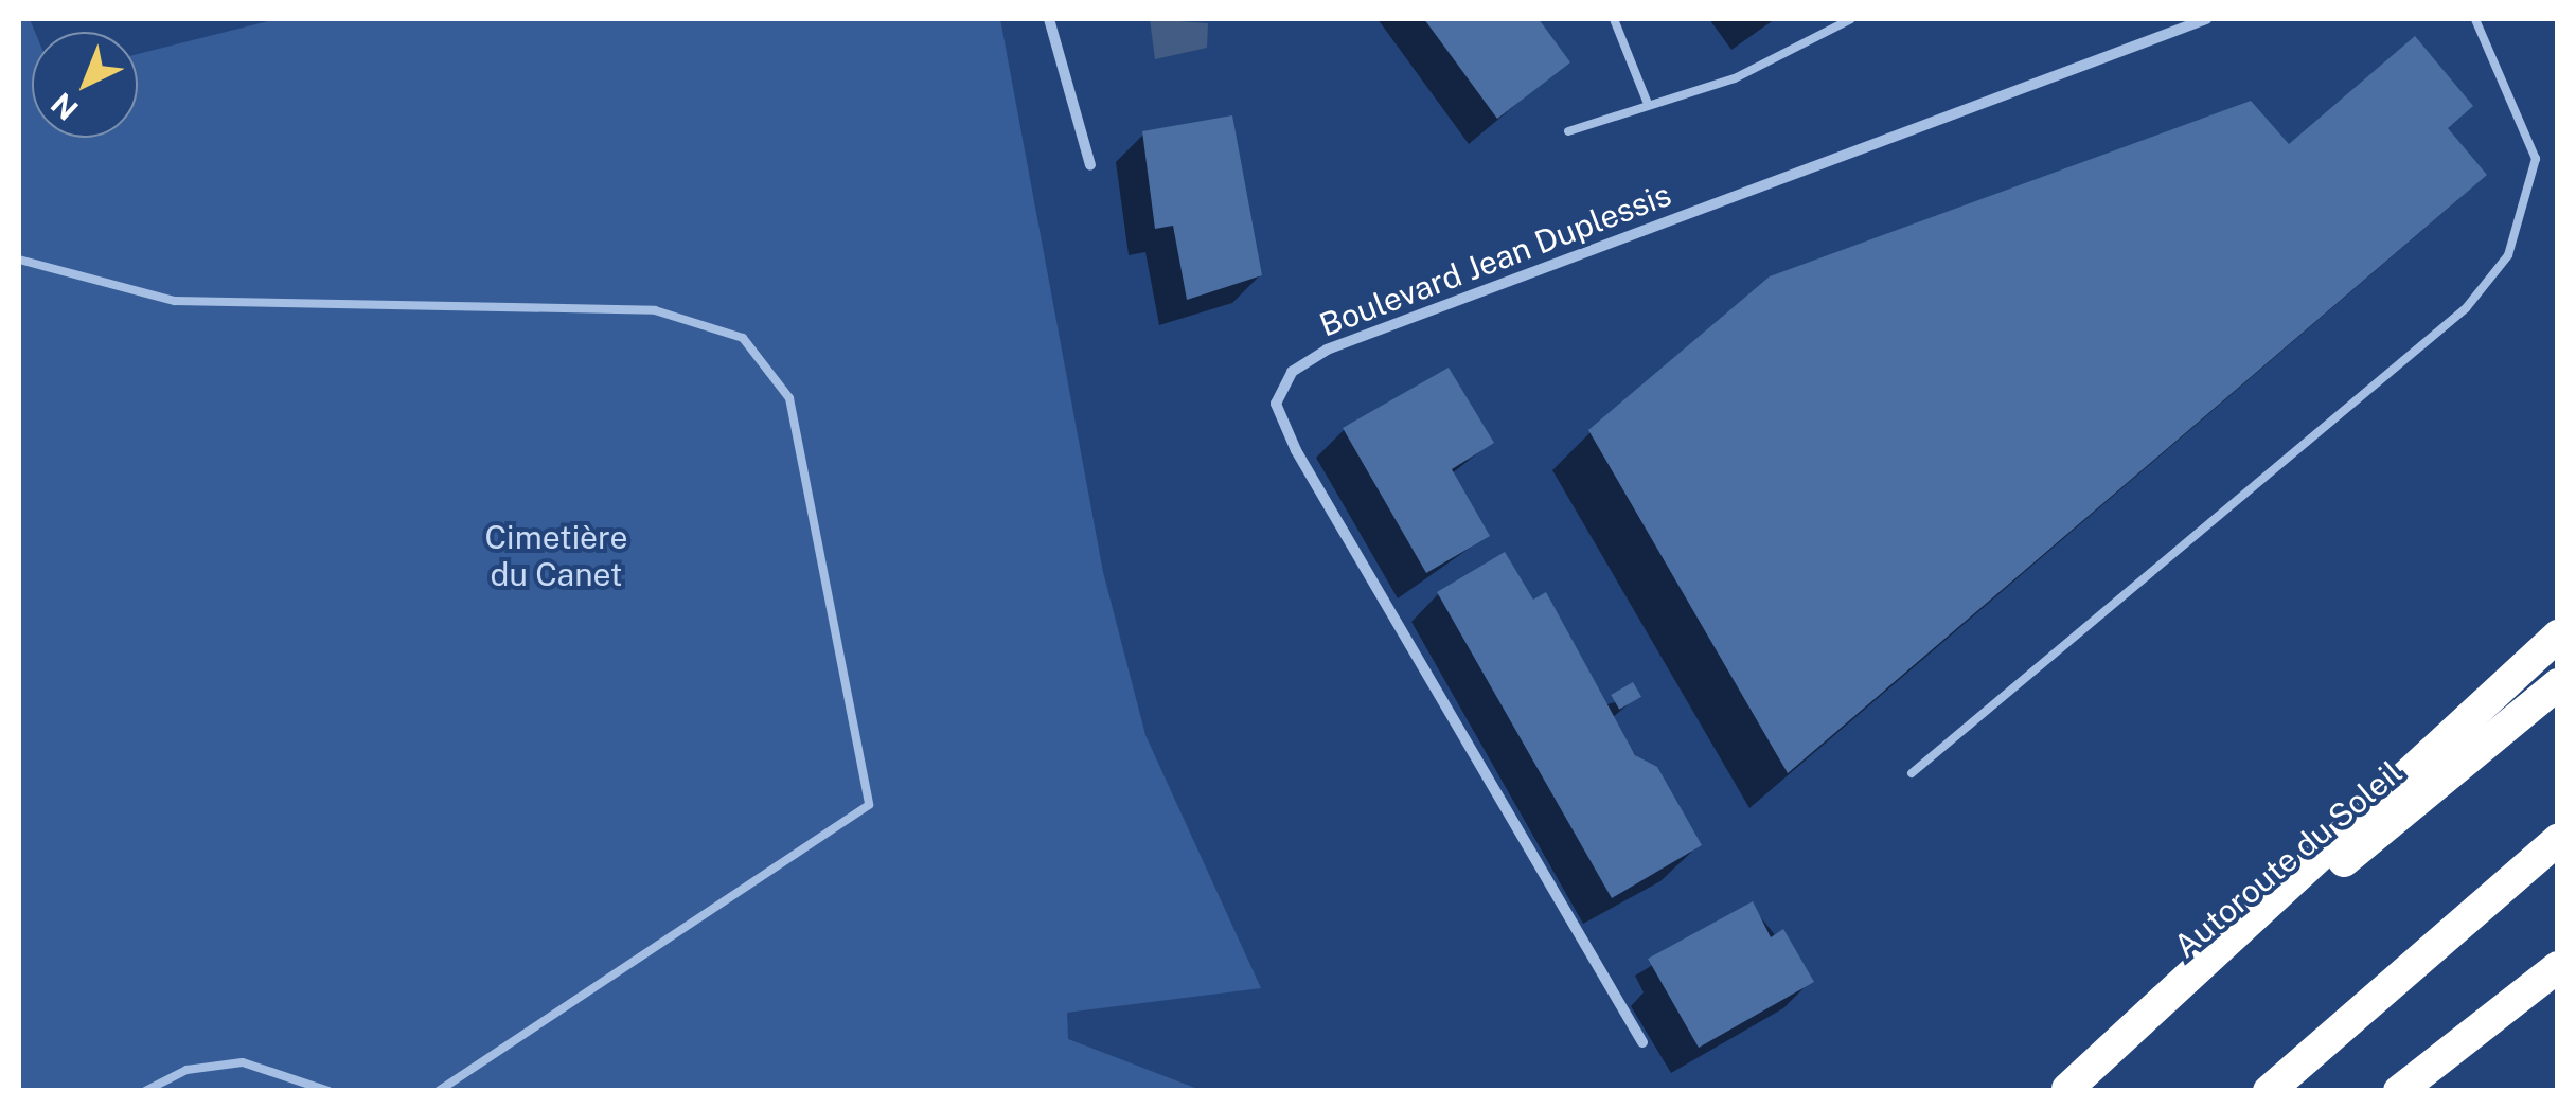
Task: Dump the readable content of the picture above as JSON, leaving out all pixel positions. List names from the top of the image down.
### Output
{
  "streets": {
    "highway": ["Autoroute du Soleil"],
    "street": ["Boulevard Jean Duplessis"]
  },
  "parks": ["Cimetière du Canet"],
  "north": "bottom left"
}
